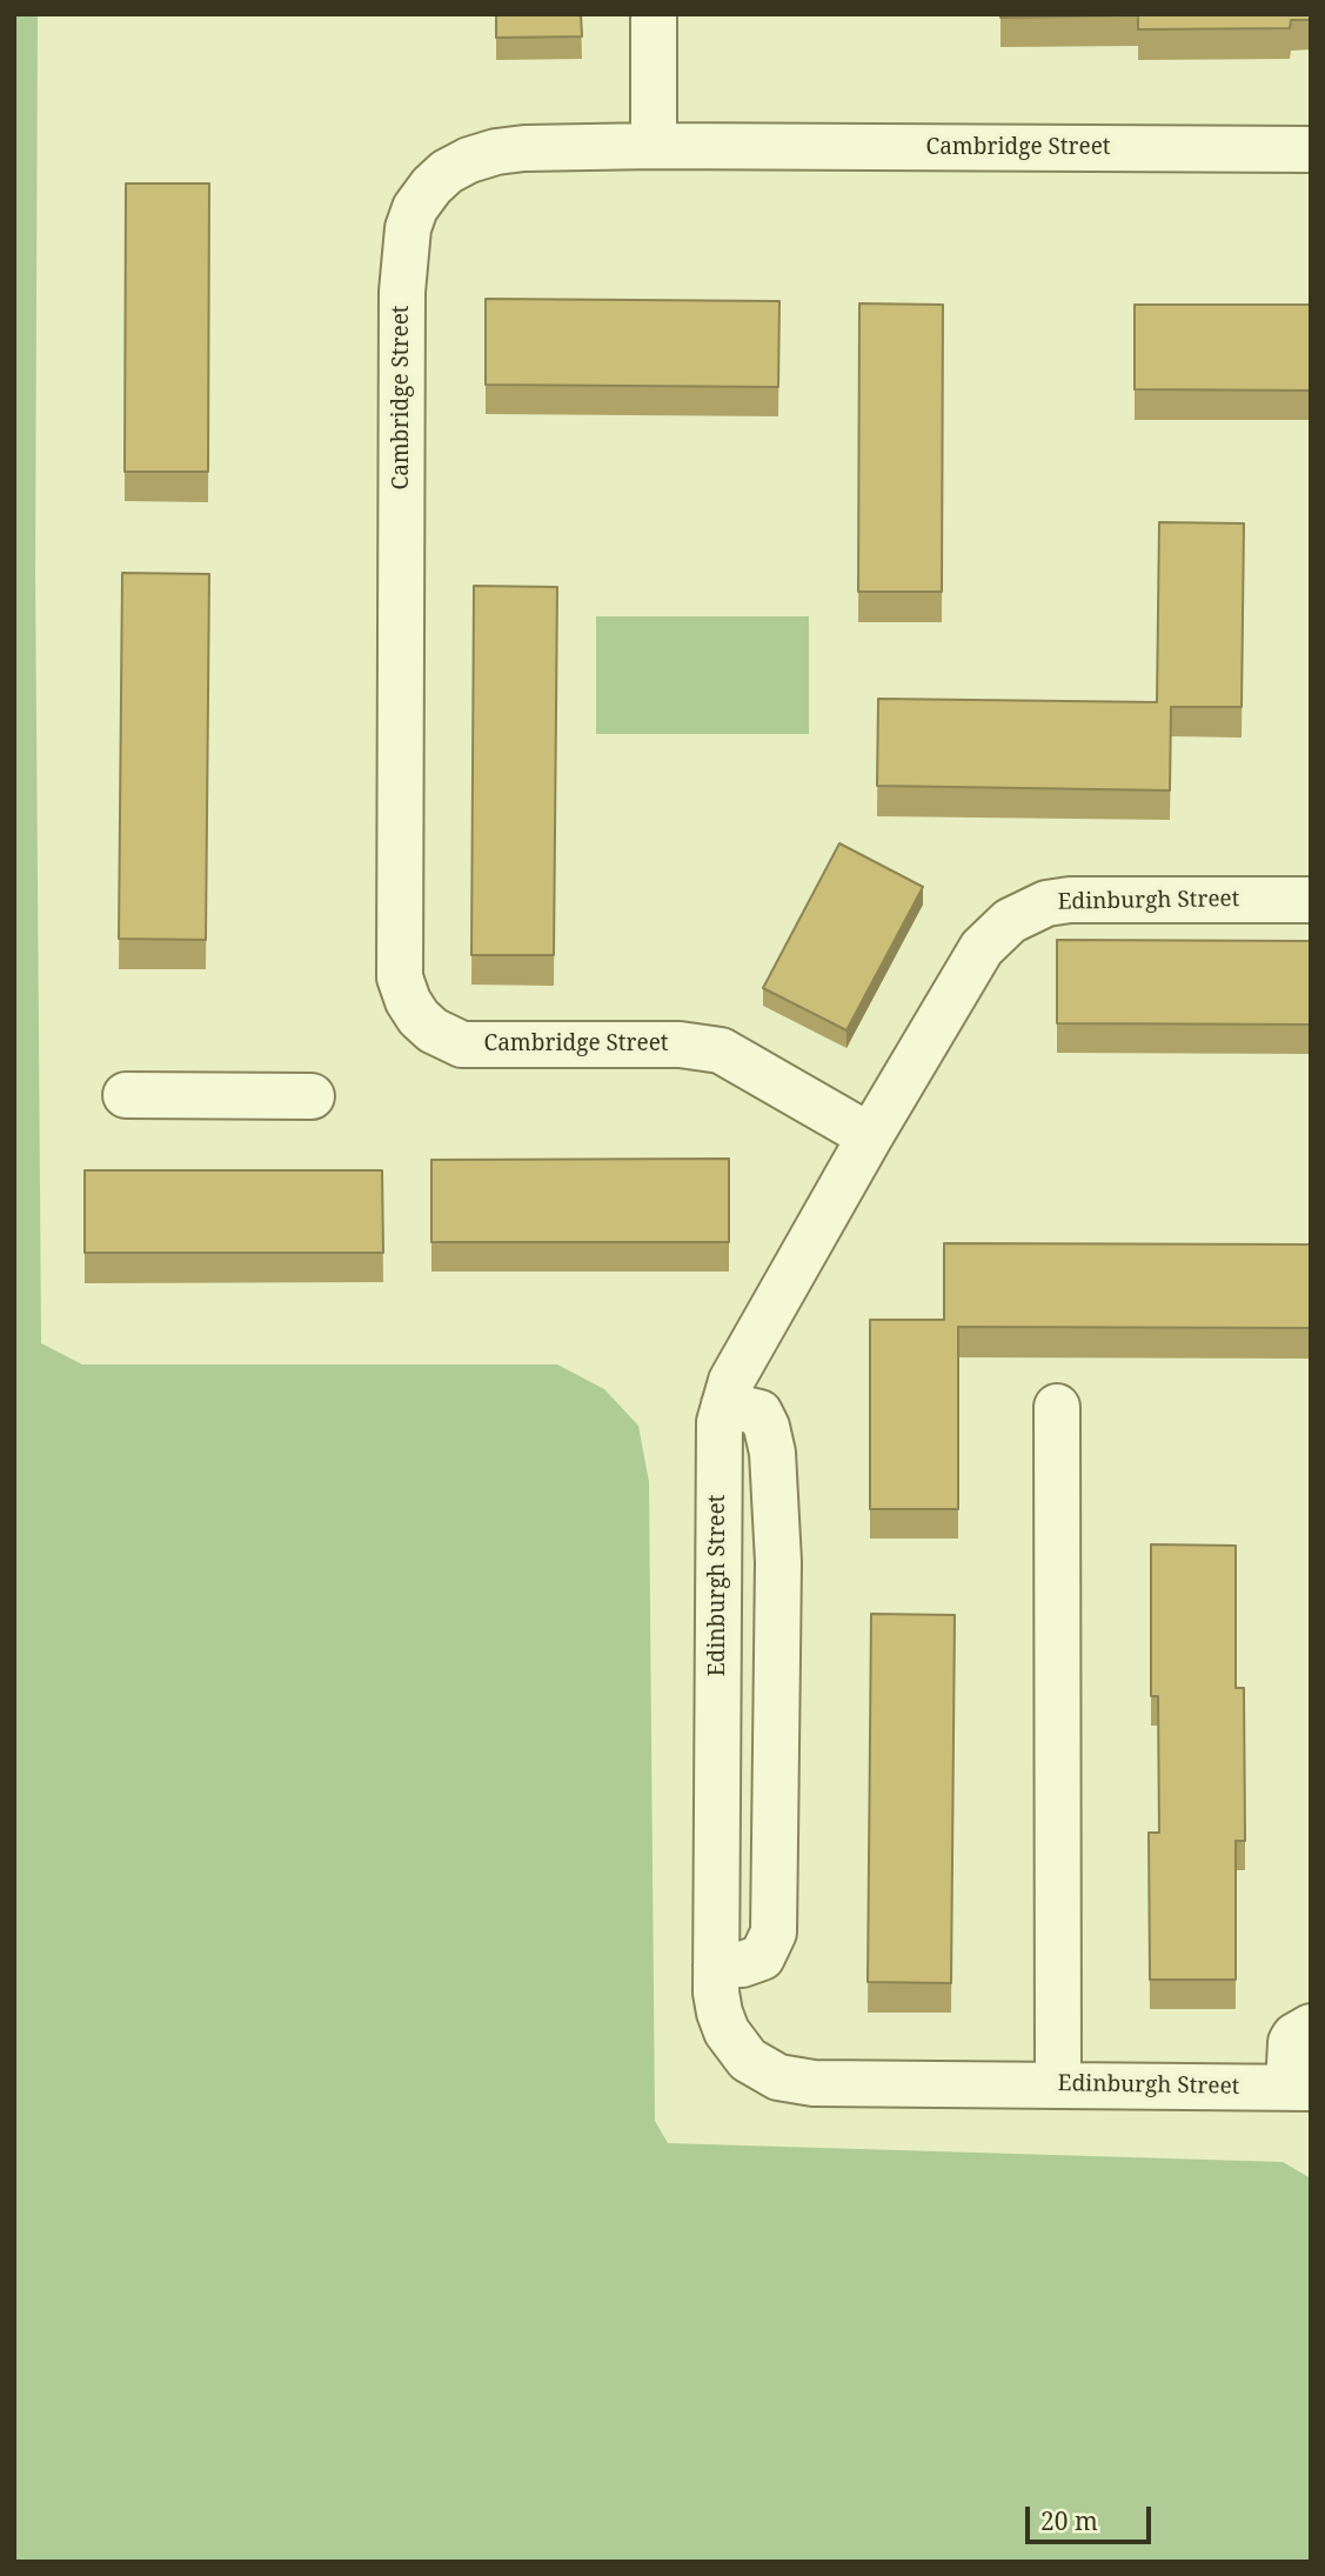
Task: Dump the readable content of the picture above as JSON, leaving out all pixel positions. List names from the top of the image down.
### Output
{
  "streets": {
    "street": ["Cambridge Street", "Edinburgh Street"]
  },
  "crossings": [
    ["Cambridge Street", "Edinburgh Street"]
  ],
  "scale_bar": "20 m"
}
